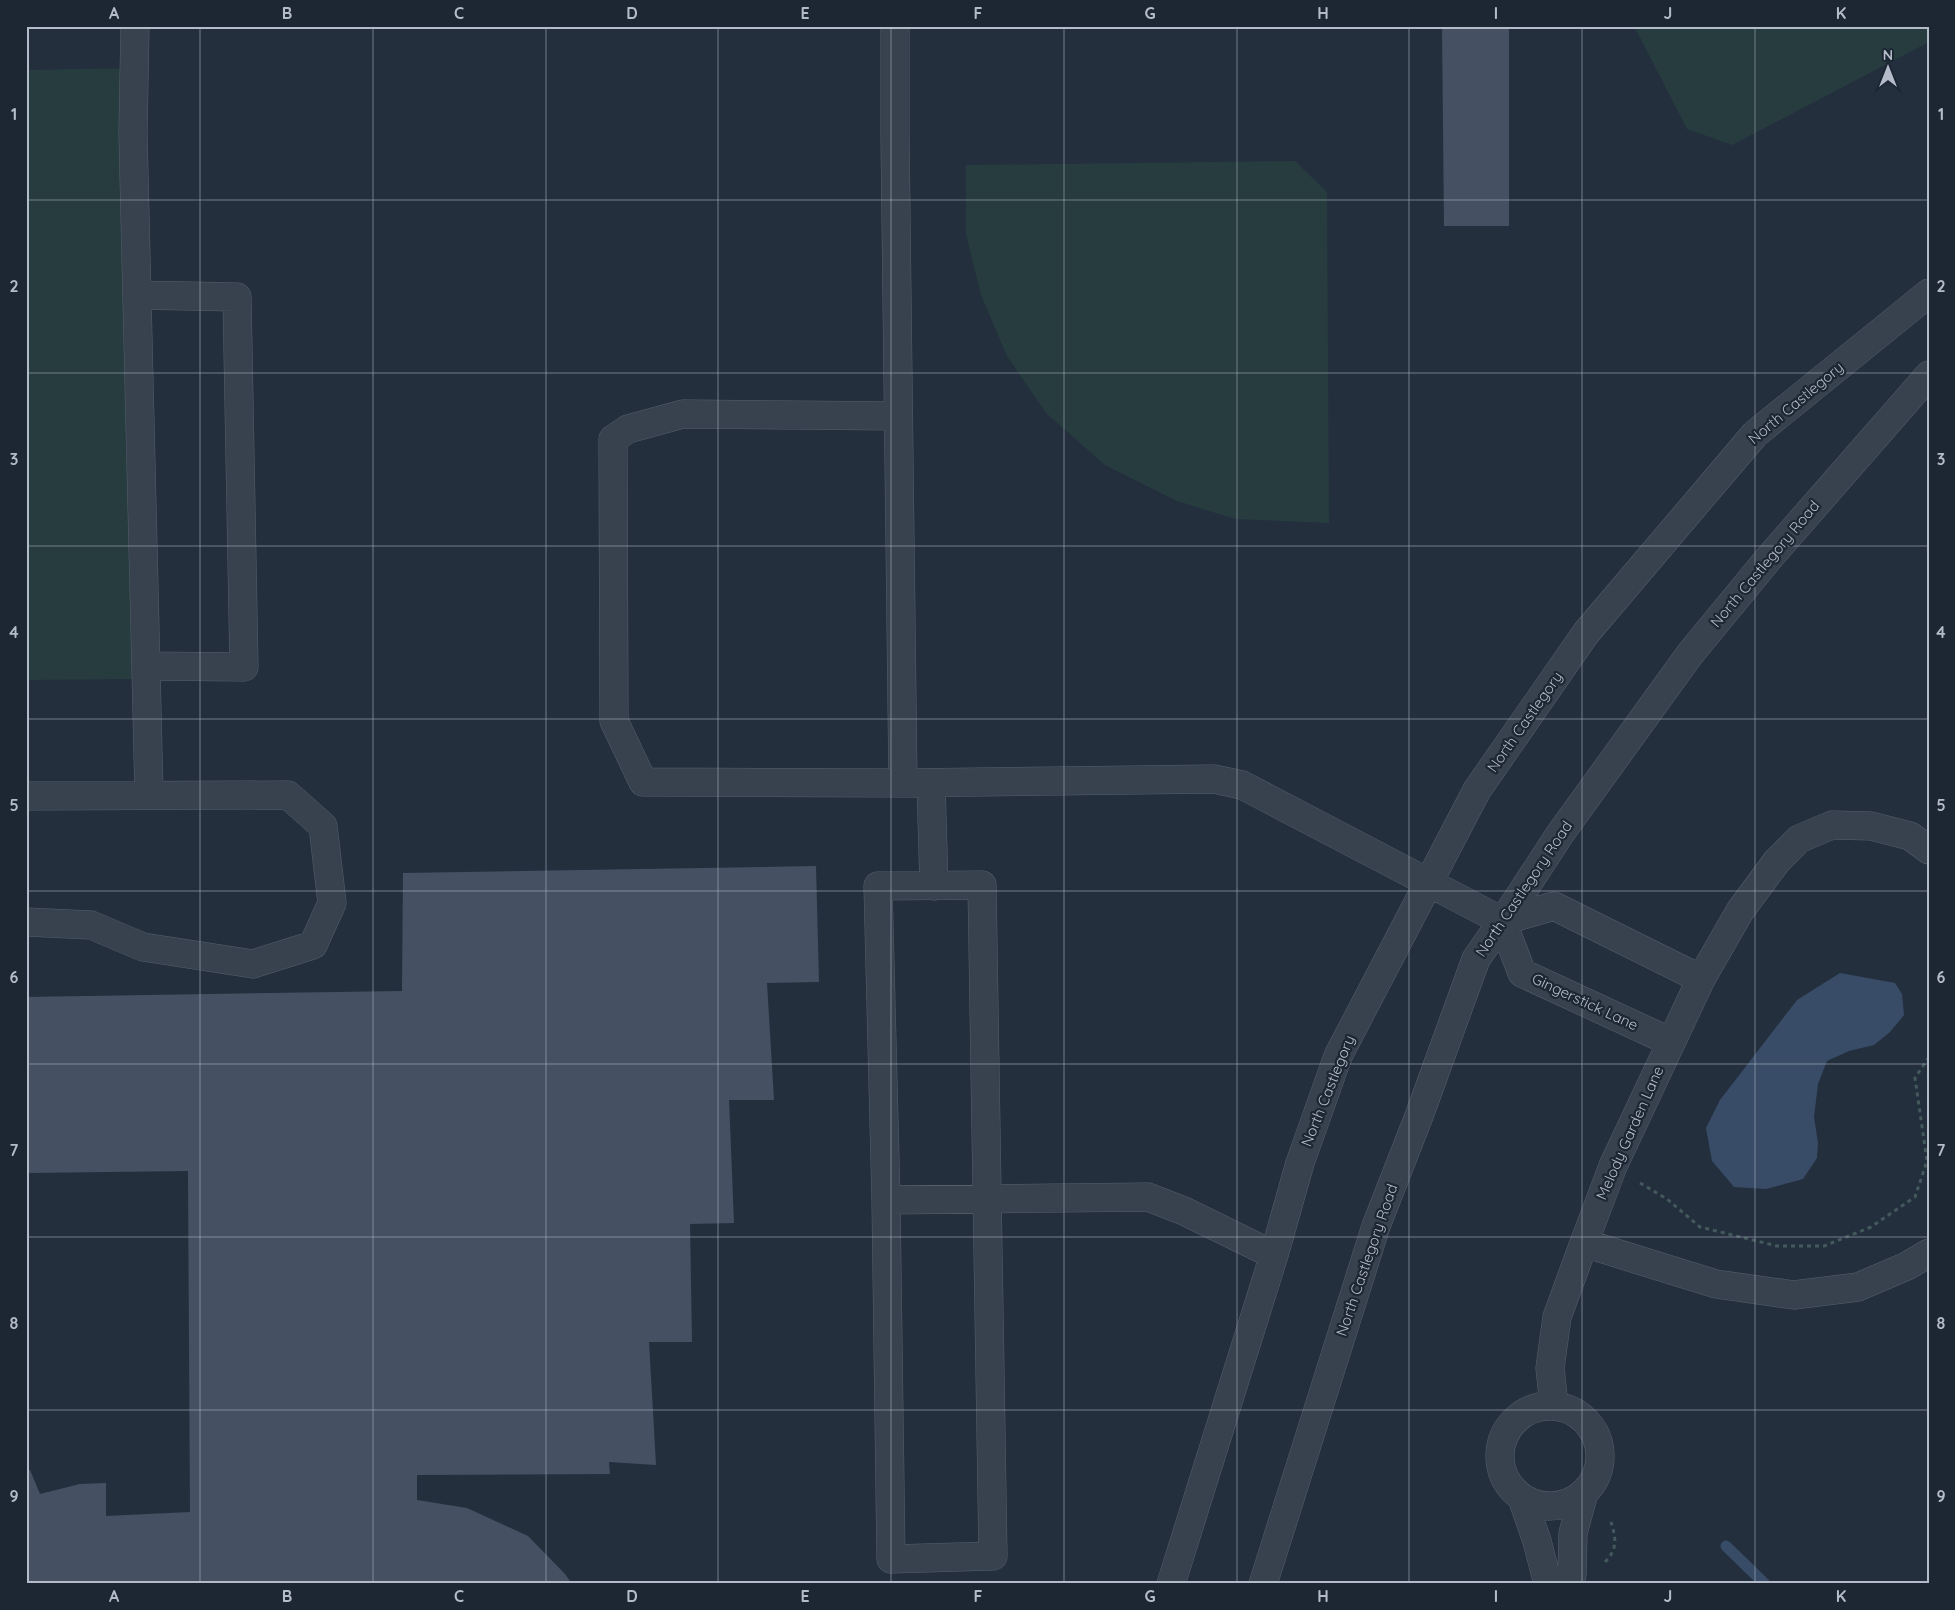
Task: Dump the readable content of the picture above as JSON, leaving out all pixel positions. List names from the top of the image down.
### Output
{
  "streets": {
    "street": [
      "North Castlegory",
      "North Castlegory Road",
      "Gingerstick Lane",
      "Melody Garden Lane"
    ]
  },
  "crossings": [
    ["North Castlegory Road", "Gingerstick Lane"],
    ["Gingerstick Lane", "Melody Garden Lane"]
  ],
  "north": "top",
  "grid": {
    "columns": [
      "A",
      "B",
      "C",
      "D",
      "E",
      "F",
      "G",
      "H",
      "I",
      "J",
      "K"
    ],
    "rows": [
      "1",
      "2",
      "3",
      "4",
      "5",
      "6",
      "7",
      "8",
      "9"
    ]
  }
}
